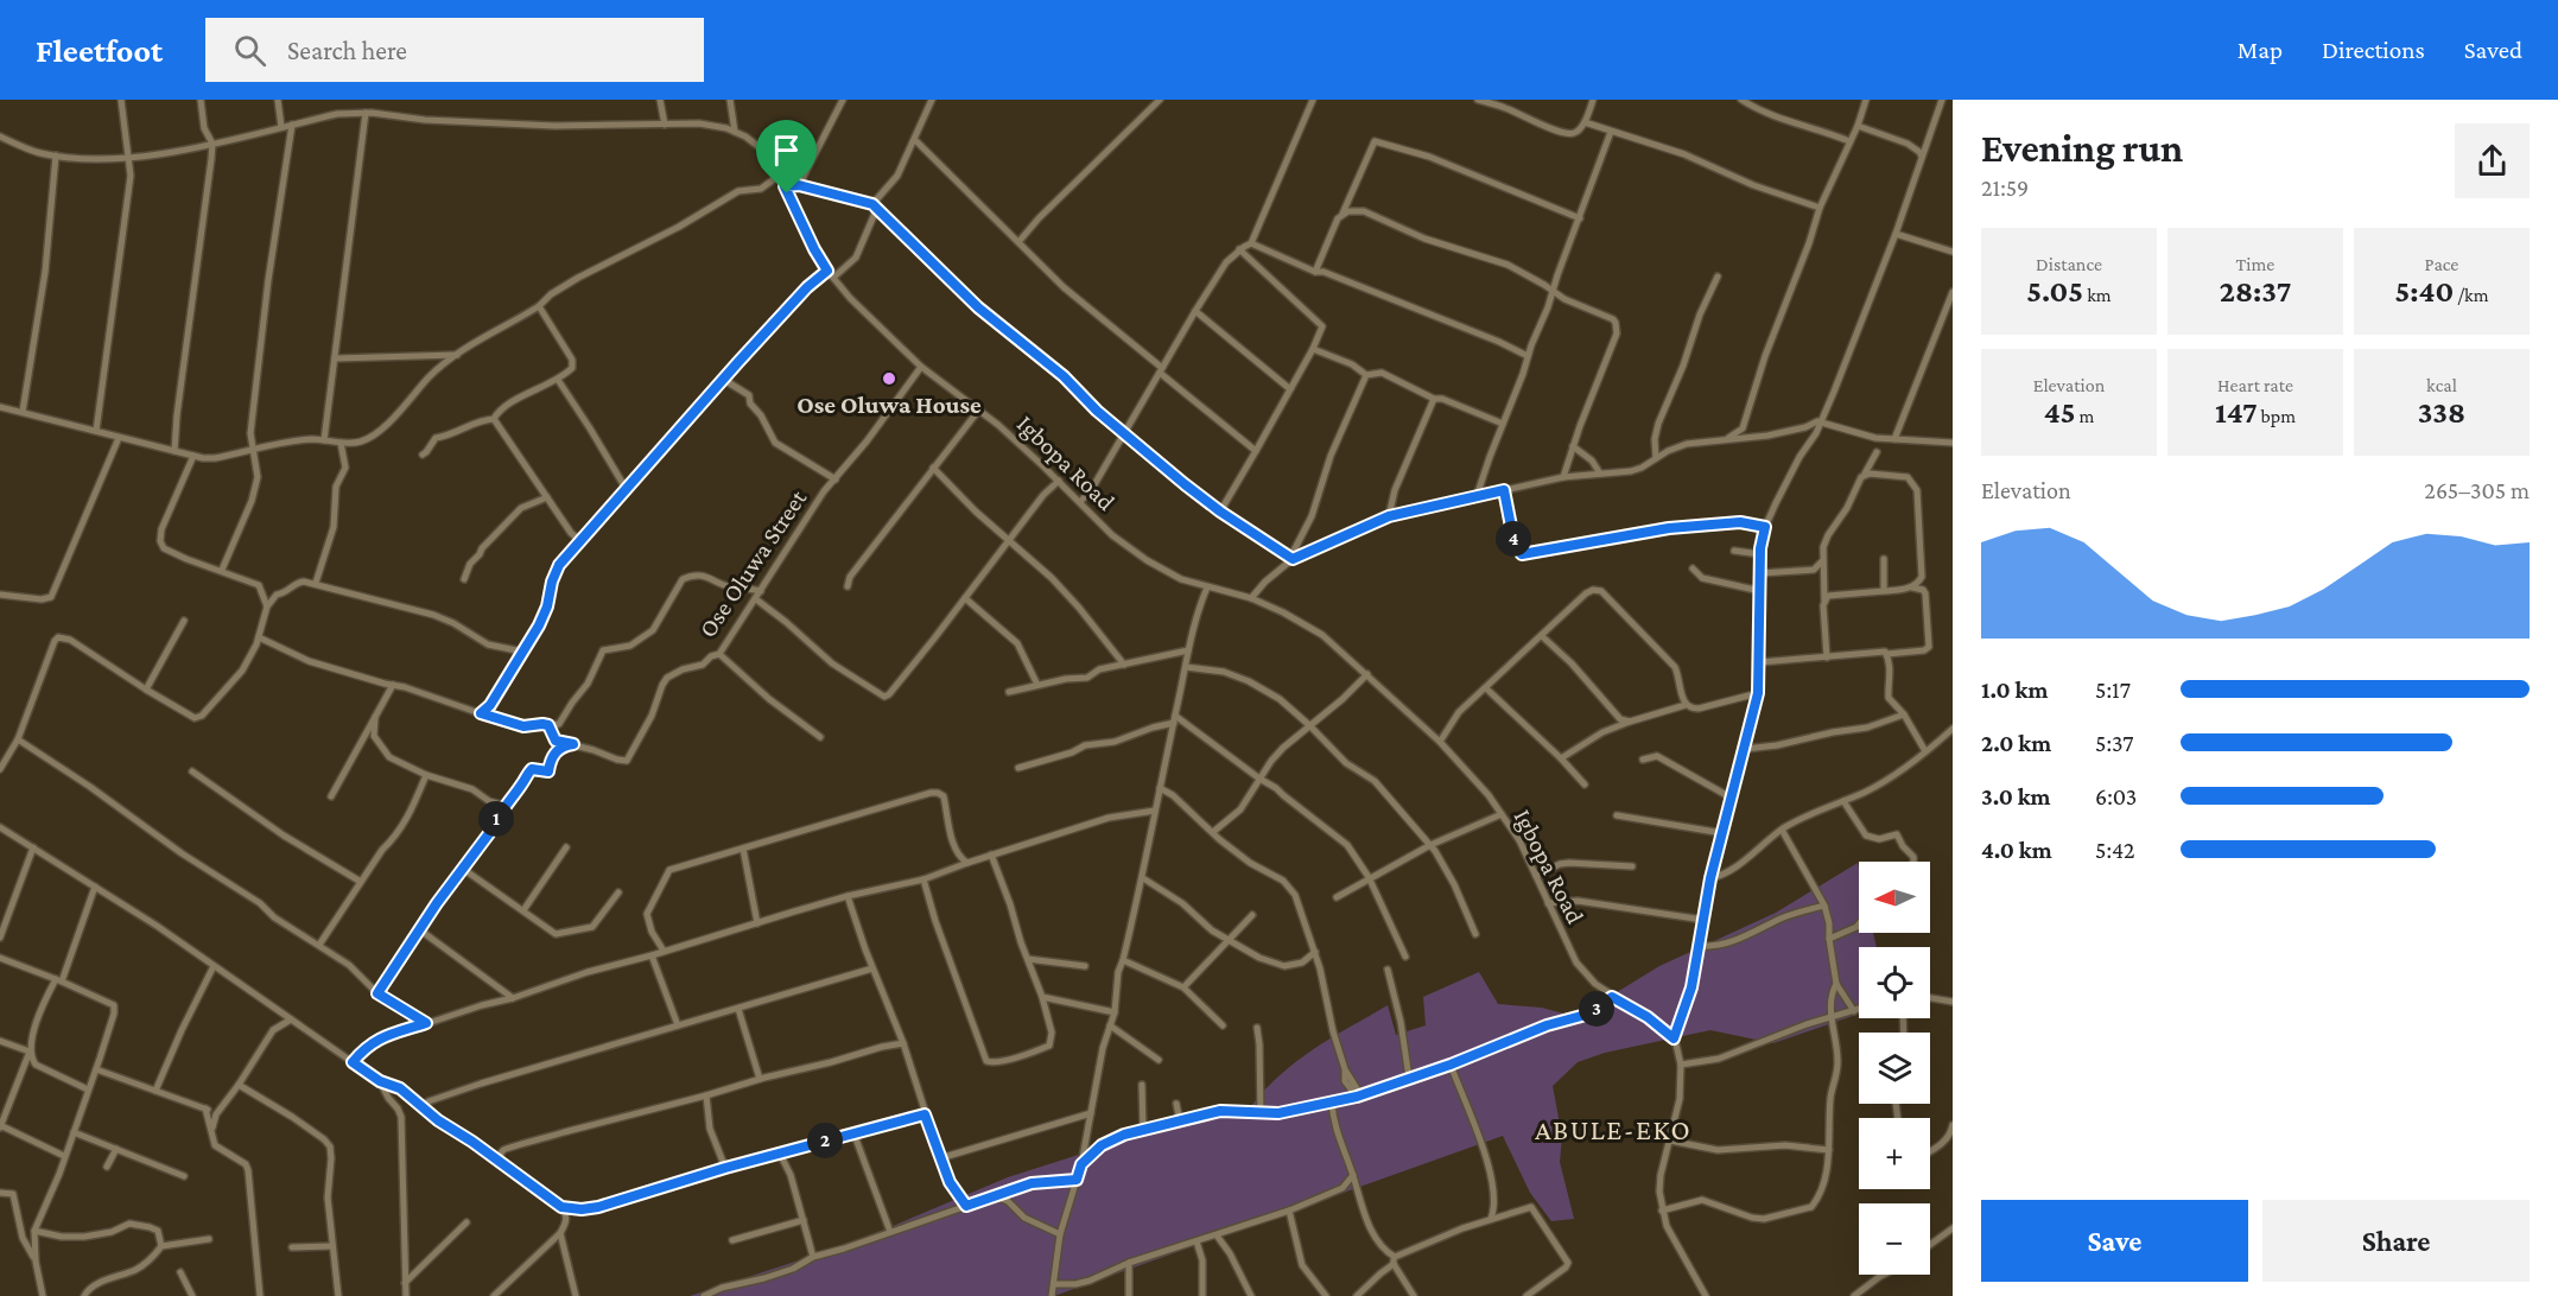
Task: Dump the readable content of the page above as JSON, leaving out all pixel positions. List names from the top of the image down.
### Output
{
  "streets": {
    "street": ["Igbopa Road", "Ose Oluwa Street"]
  },
  "crossings": [
    ["Igbopa Road", "Ose Oluwa Street"]
  ],
  "districts": ["ABULE-EKO"],
  "places": ["Ose Oluwa House"],
  "north": "left",
  "page": {
    "header": "Fleetfoot",
    "search": "Search here",
    "nav": ["Map", "Directions", "Saved"],
    "heading": ["Evening run", "21:59"],
    "stats": [
      ["Distance", "5.05 km"],
      ["Time", "28:37"],
      ["Pace", "5:40 /km"],
      ["Elevation", "45 m"],
      ["Heart rate", "147 bpm"],
      ["kcal", "338"]
    ],
    "chart": ["Elevation", "265–305 m"],
    "pins": [
      "4",
      "1",
      "3",
      "2"
    ],
    "list": [
      {
        "name": "1.0 km",
        "note": "5:17"
      },
      {
        "name": "2.0 km",
        "note": "5:37"
      },
      {
        "name": "3.0 km",
        "note": "6:03"
      },
      {
        "name": "4.0 km",
        "note": "5:42"
      }
    ],
    "map_buttons": ["+", "−"],
    "buttons": ["Save", "Share"]
  }
}
